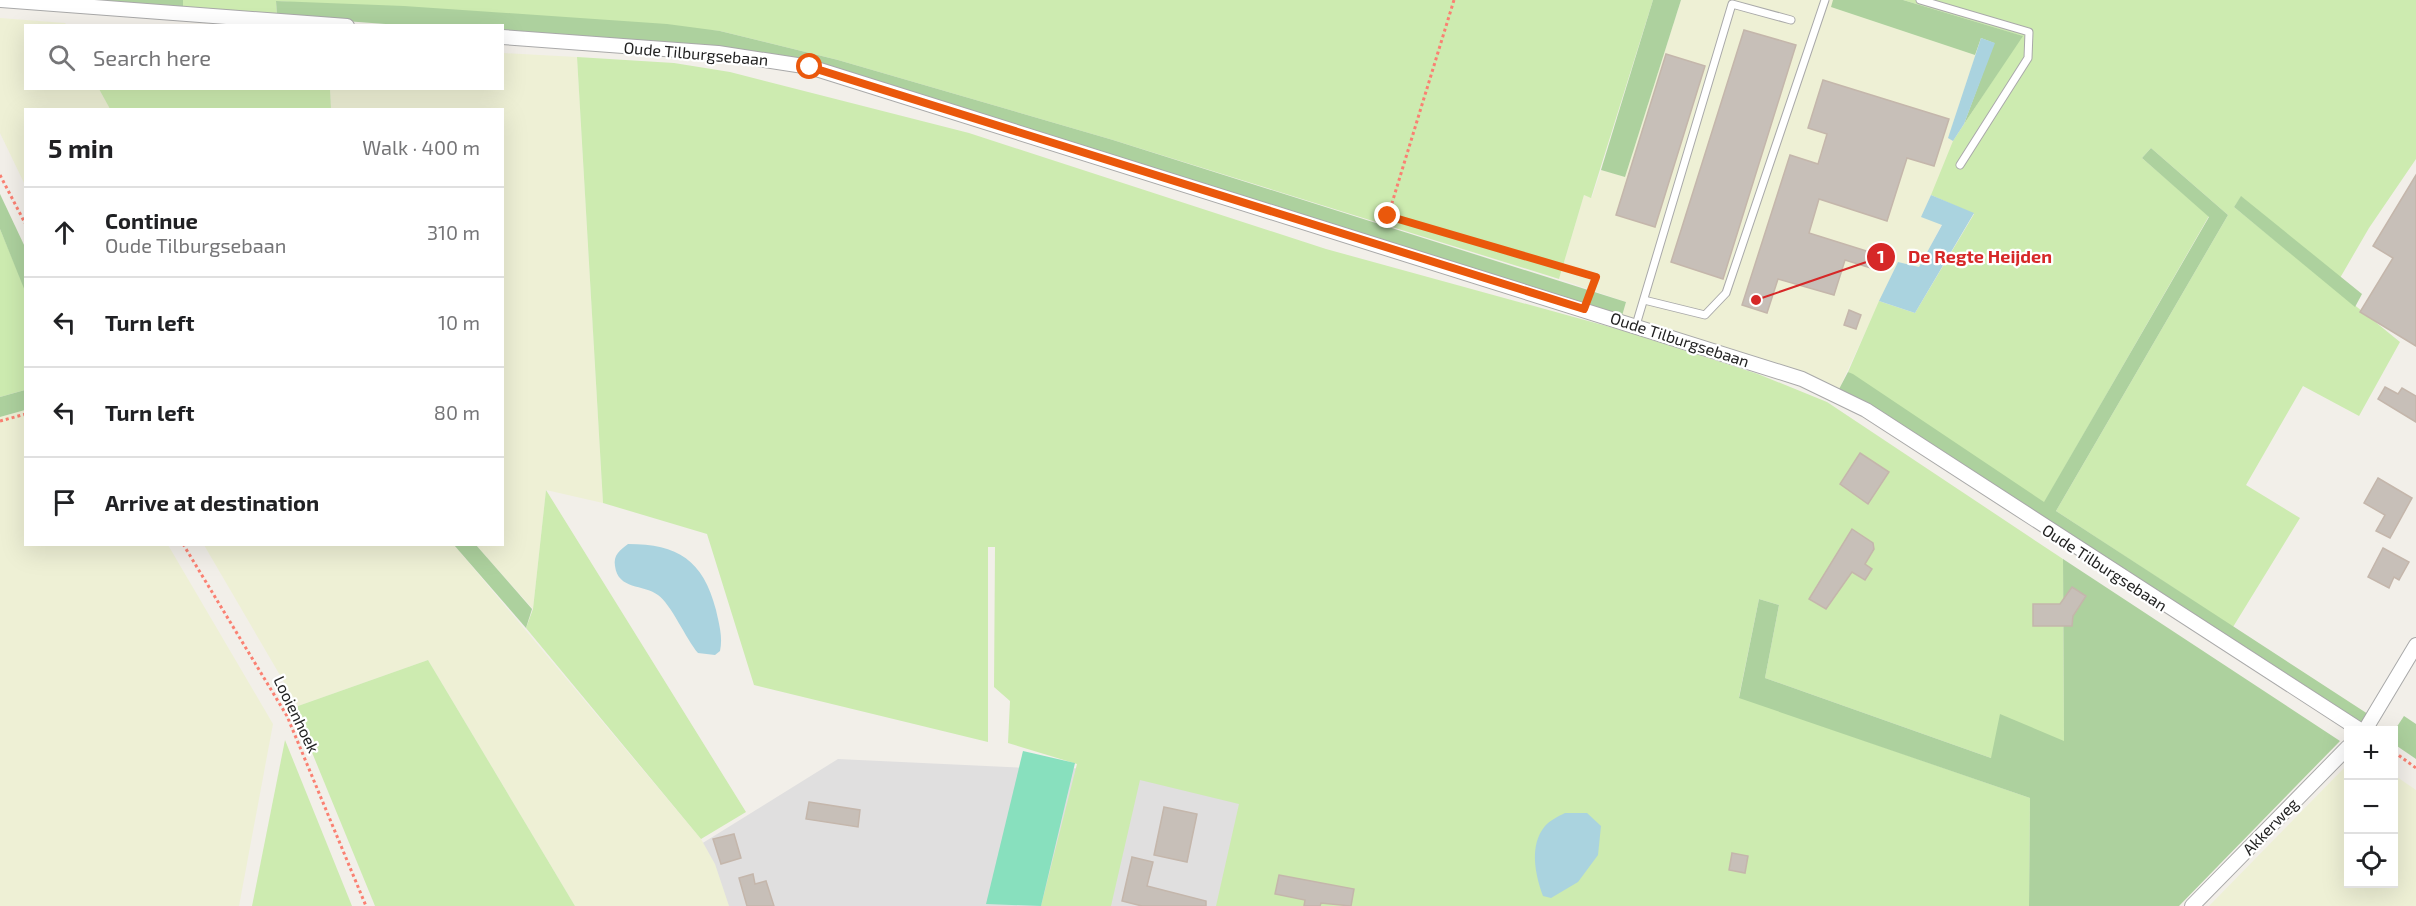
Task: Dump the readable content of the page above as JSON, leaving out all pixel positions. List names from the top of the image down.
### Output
{
  "streets": {
    "street": ["Oude Tilburgsebaan", "Akkerweg"],
    "path": ["Looienhoek"]
  },
  "places": ["De Regte Heijden"],
  "page": {
    "search": "Search here",
    "heading": ["5 min", "Walk · 400 m"],
    "list": [
      ["Continue", "Oude Tilburgsebaan", "310 m"],
      ["Turn left", "10 m"],
      ["Turn left", "80 m"],
      "Arrive at destination"
    ],
    "map_buttons": ["+", "−"]
  }
}
